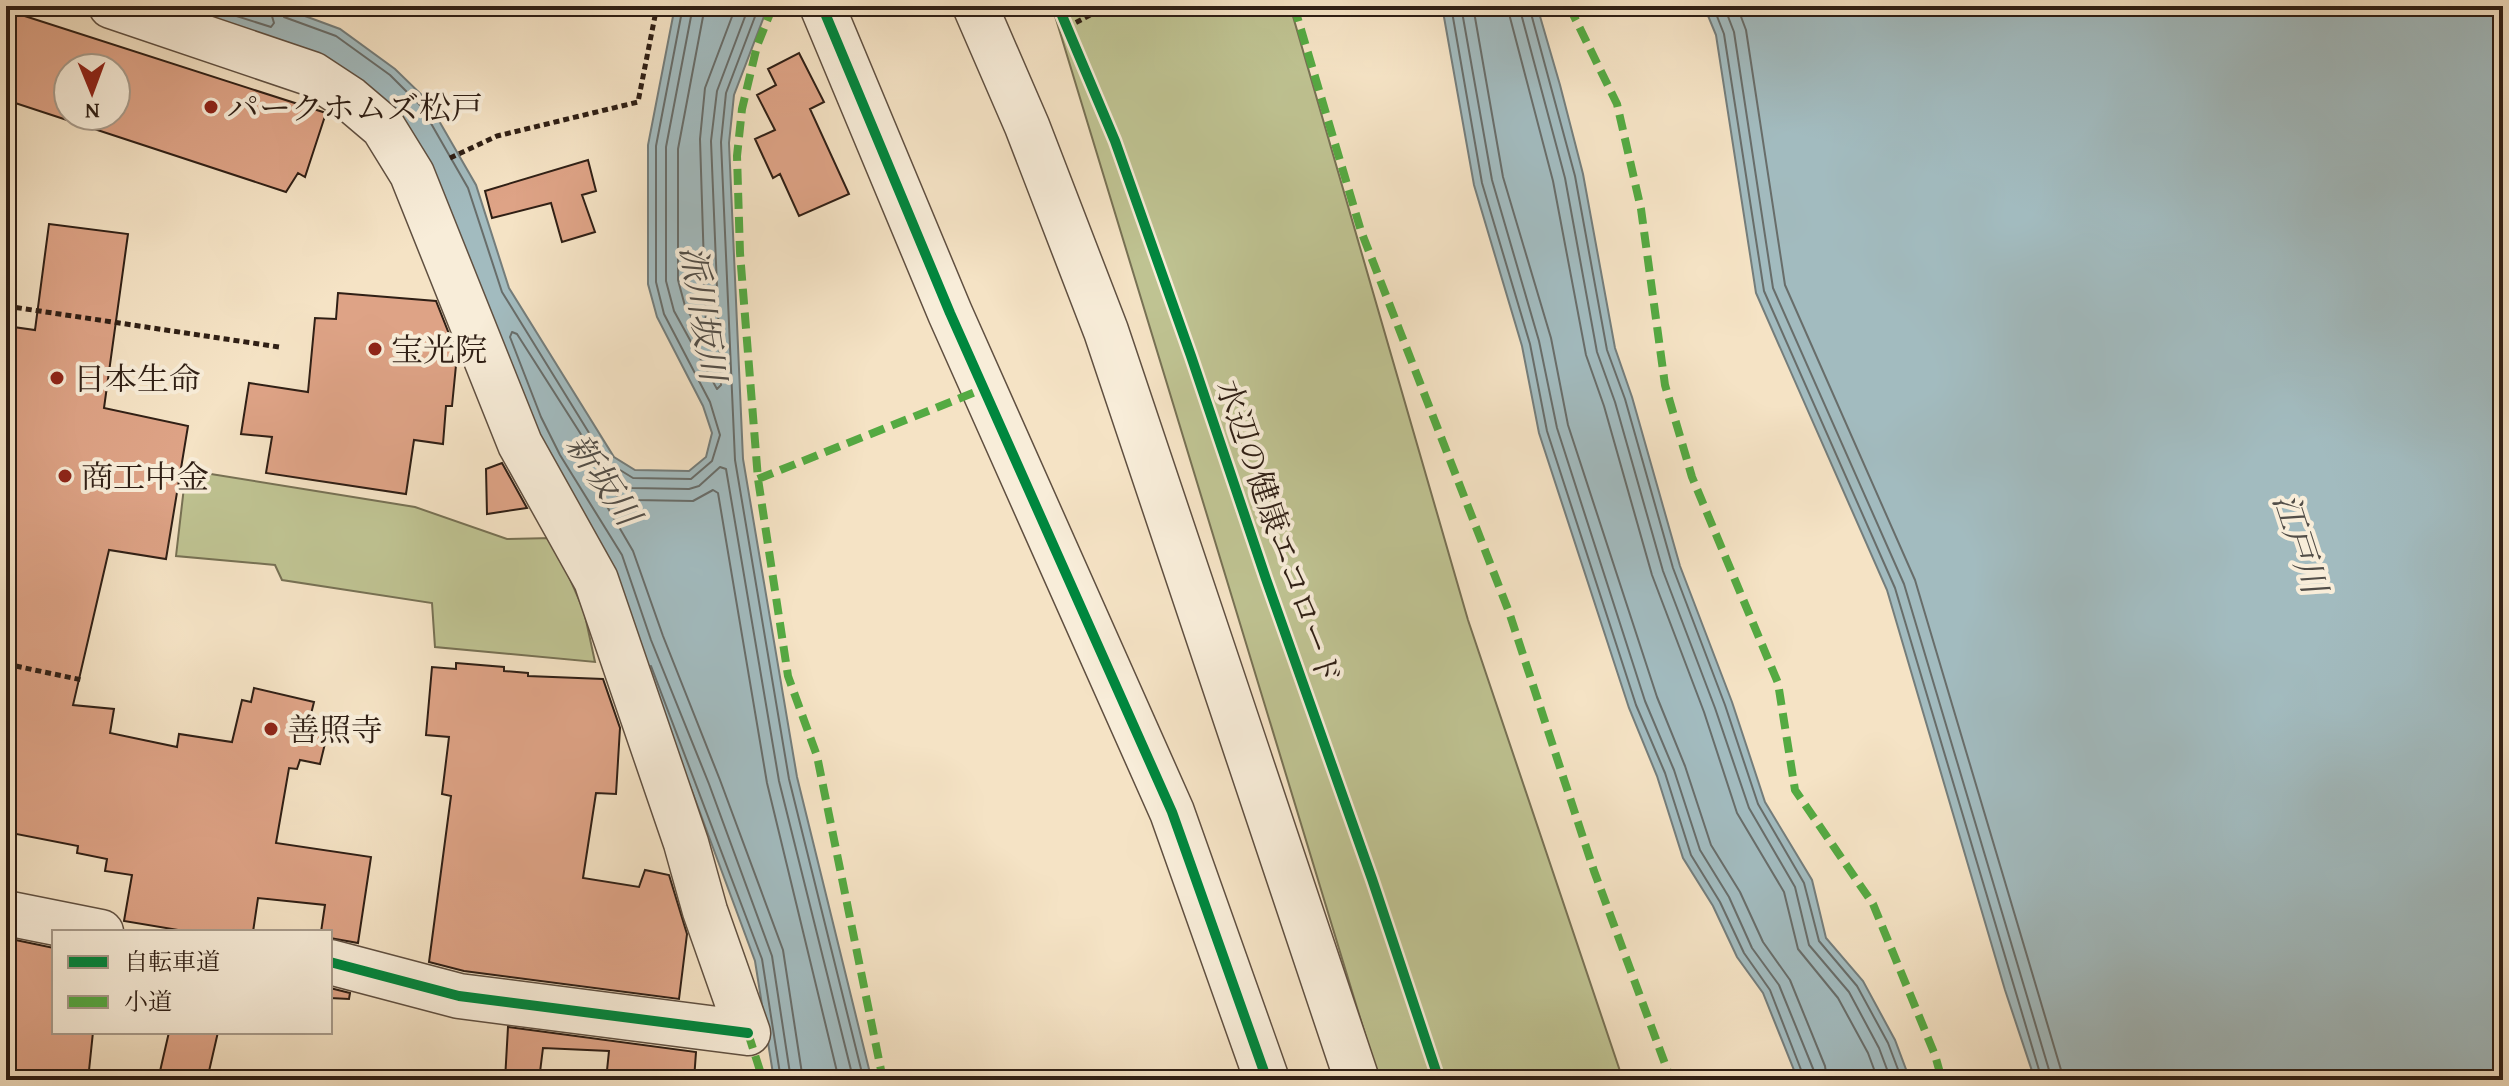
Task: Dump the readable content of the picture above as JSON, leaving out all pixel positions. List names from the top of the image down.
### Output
{
  "streets": {
    "cycle path": ["水辺の健康エコロード"]
  },
  "water": ["派川坂川", "新坂川", "江戸川"],
  "places": [
    "パークホムズ松戸",
    "宝光院",
    "日本生命",
    "商工中金",
    "善照寺"
  ],
  "legend": ["自転車道", "小道"],
  "north": "bottom"
}
